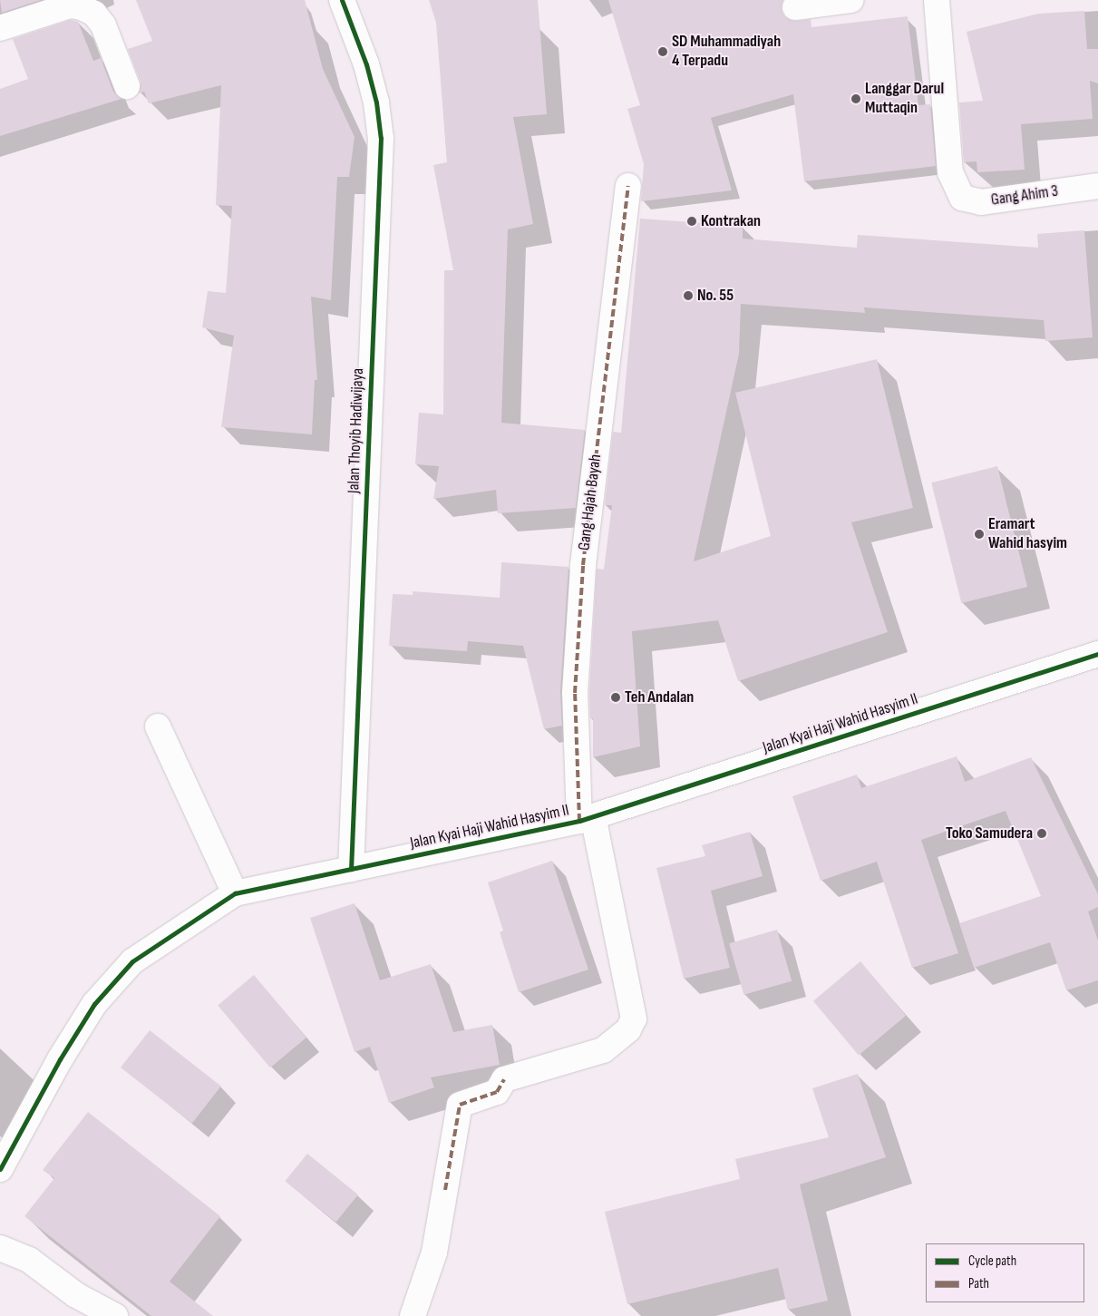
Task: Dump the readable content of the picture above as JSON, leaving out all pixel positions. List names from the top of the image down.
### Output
{
  "streets": {
    "street": [
      "Gang Ahim 3",
      "Jalan Thoyib Hadiwijaya",
      "Gang Hajah Bayah",
      "Jalan Kyai Haji Wahid Hasyim II"
    ]
  },
  "crossings": [
    ["Jalan Thoyib Hadiwijaya", "Jalan Kyai Haji Wahid Hasyim II"],
    ["Gang Hajah Bayah", "Jalan Kyai Haji Wahid Hasyim II"]
  ],
  "places": [
    "SD Muhammadiyah 4 Terpadu",
    "Langgar Darul Muttaqin",
    "Kontrakan",
    "No. 55",
    "Eramart Wahid hasyim",
    "Teh Andalan",
    "Toko Samudera"
  ],
  "legend": ["Cycle path", "Path"]
}
